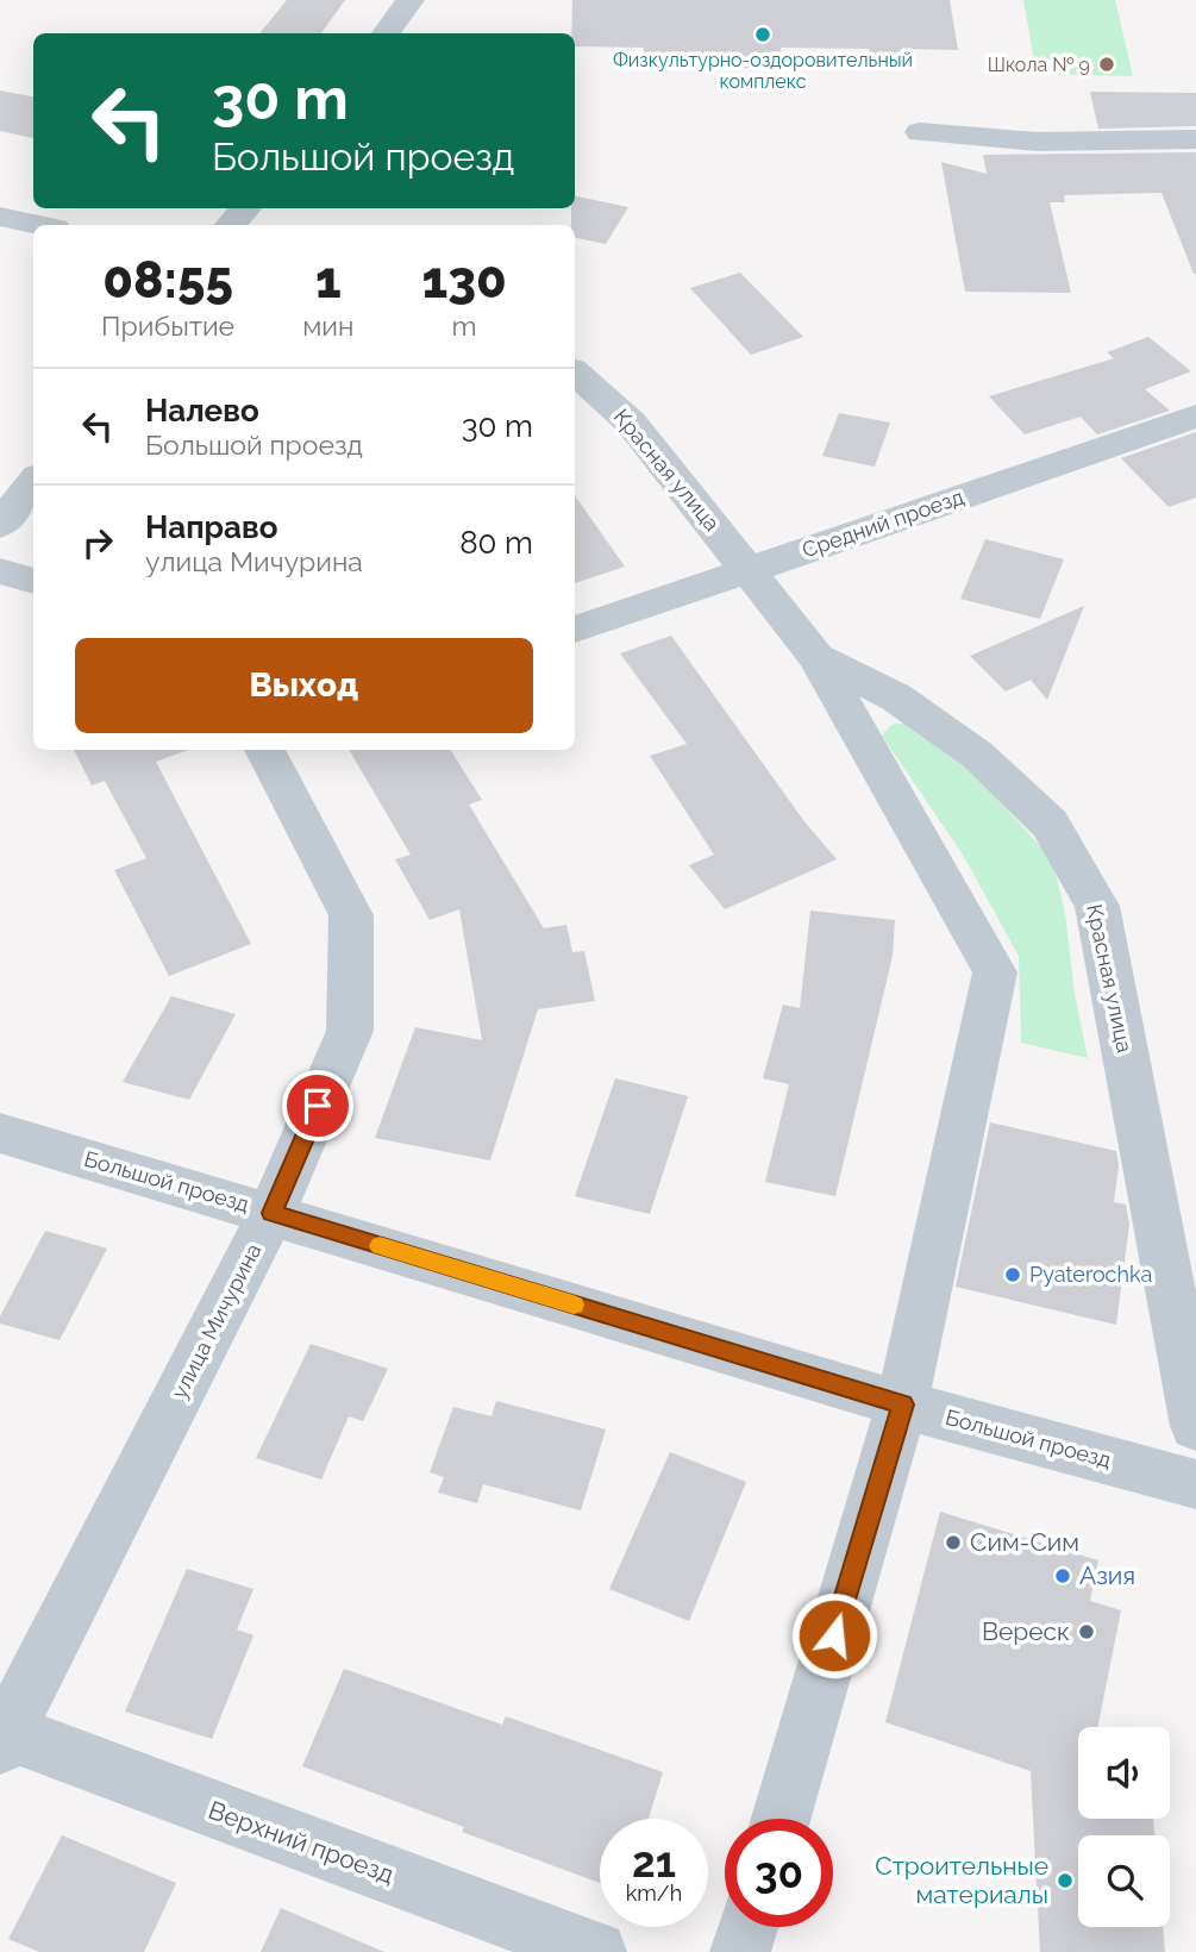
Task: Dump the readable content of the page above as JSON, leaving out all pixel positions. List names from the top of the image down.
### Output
{
  "streets": {
    "street": [
      "Красная улица",
      "Средний проезд",
      "Большой проезд",
      "улица Мичурина",
      "Верхний проезд"
    ]
  },
  "crossings": [
    ["Красная улица", "Средний проезд"],
    ["Красная улица", "Большой проезд"],
    ["Большой проезд", "улица Мичурина"],
    ["улица Мичурина", "Верхний проезд"]
  ],
  "places": [
    "Физкультурно-оздоровительный комплекс",
    "Школа № 9",
    "Pyaterochka",
    "Сим-Сим",
    "Азия",
    "Вереск",
    "Строительные материалы"
  ],
  "page": {
    "turn": ["30 m", "Большой проезд"],
    "eta": [
      "08:55",
      "Прибытие",
      "1",
      "мин",
      "130",
      "m"
    ],
    "list": [
      {
        "name": "Налево",
        "note": "Большой проезд",
        "value": "30 m"
      },
      {
        "name": "Направо",
        "note": "улица Мичурина",
        "value": "80 m"
      }
    ],
    "buttons": "Выход",
    "speed": "21 km/h",
    "limit": "30"
  }
}
